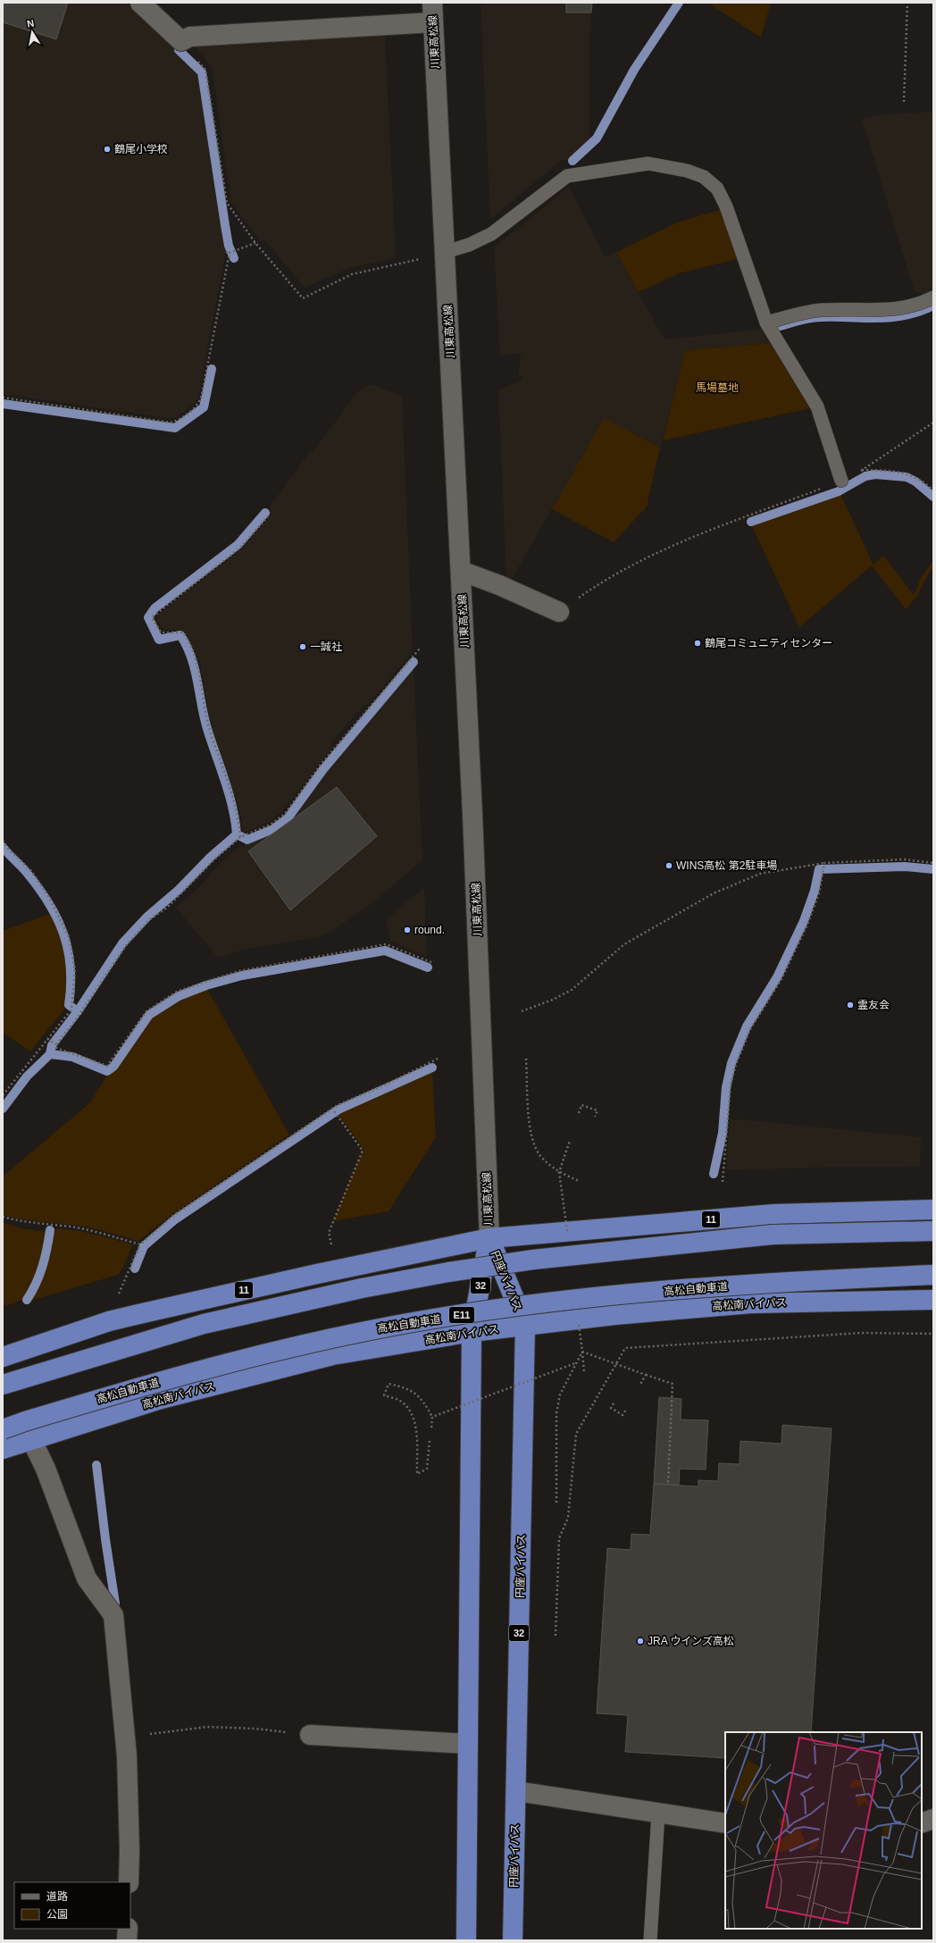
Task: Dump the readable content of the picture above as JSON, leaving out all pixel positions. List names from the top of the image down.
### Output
{
  "streets": {
    "highway": [
      "11",
      "円座バイパス",
      "32",
      "高松自動車道",
      "高松南バイパス",
      "E11"
    ],
    "street": ["川東高松線"]
  },
  "crossings": [
    ["川東高松線", "11"],
    ["川東高松線", "円座バイパス"],
    ["11", "円座バイパス"],
    ["円座バイパス", "高松南バイパス"]
  ],
  "parks": ["馬場墓地"],
  "places": [
    "鶴尾小学校",
    "鶴尾コミュニティセンター",
    "一誠社",
    "WINS高松 第2駐車場",
    "round.",
    "霊友会",
    "JRA ウインズ高松"
  ],
  "legend": ["道路", "公園"],
  "north": "top"
}
